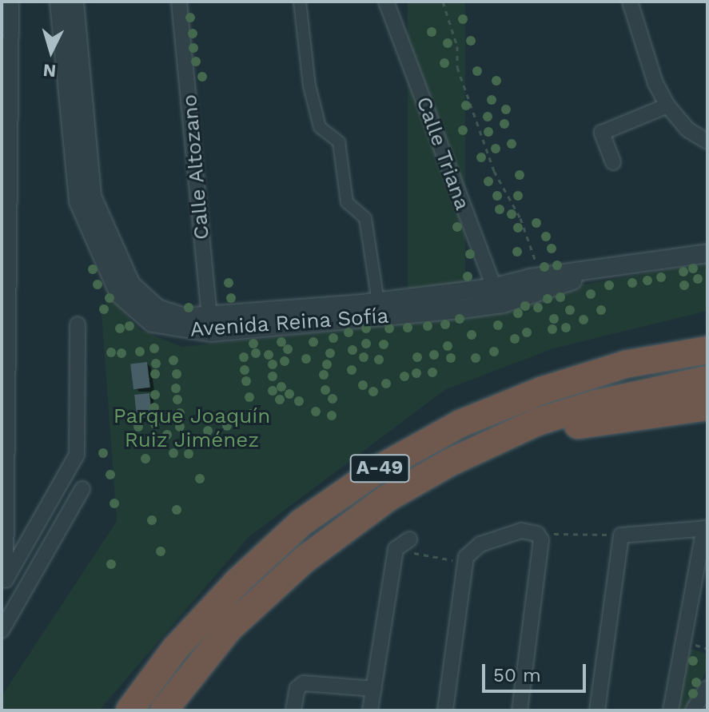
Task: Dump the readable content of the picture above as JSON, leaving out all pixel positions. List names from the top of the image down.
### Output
{
  "streets": {
    "highway": ["A-49"],
    "street": ["Calle Triana", "Calle Altozano", "Avenida Reina Sofía"]
  },
  "crossings": [
    ["Calle Triana", "Avenida Reina Sofía"],
    ["Calle Altozano", "Avenida Reina Sofía"]
  ],
  "parks": ["Parque Joaquín Ruiz Jiménez"],
  "scale_bar": "50 m",
  "north": "bottom"
}
